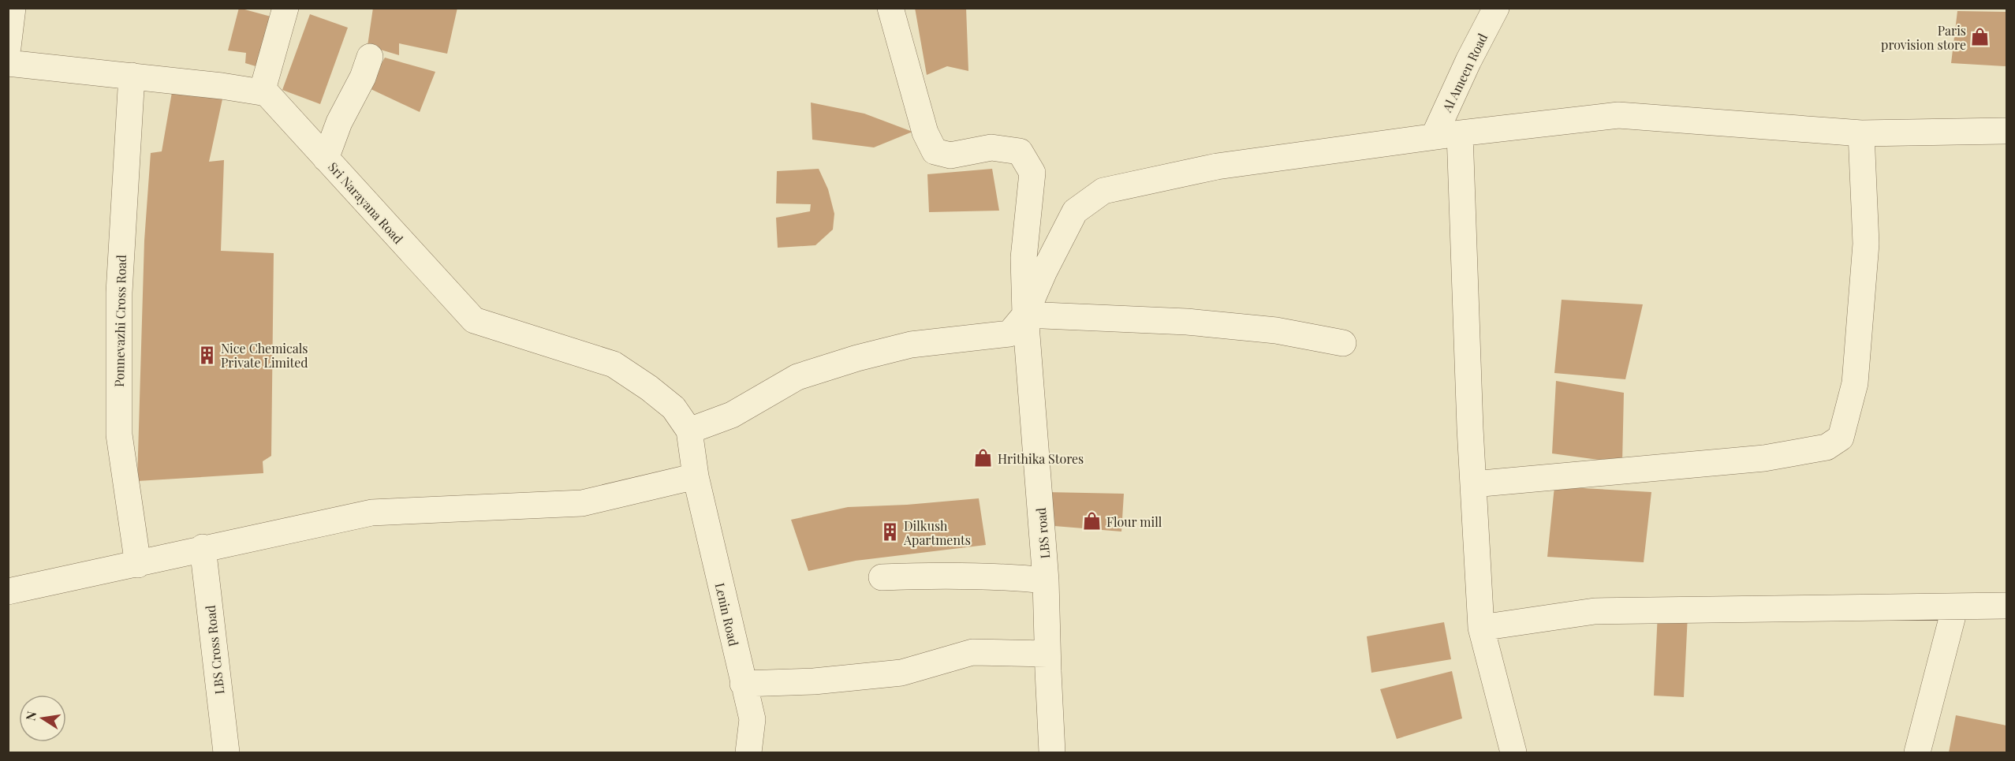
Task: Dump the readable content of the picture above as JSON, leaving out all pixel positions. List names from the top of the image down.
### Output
{
  "streets": {
    "street": [
      "Al Ameen Road",
      "Sri Narayana Road",
      "Ponnevazhi Cross Road",
      "LBS road",
      "Lenin Road",
      "LBS Cross Road"
    ]
  },
  "crossings": [
    ["Sri Narayana Road", "Lenin Road"]
  ],
  "places": {
    "shop": ["Paris provision store", "Hrithika Stores", "Flour mill"],
    "building": ["Nice Chemicals Private Limited", "Dilkush Apartments"]
  },
  "north": "left"
}
